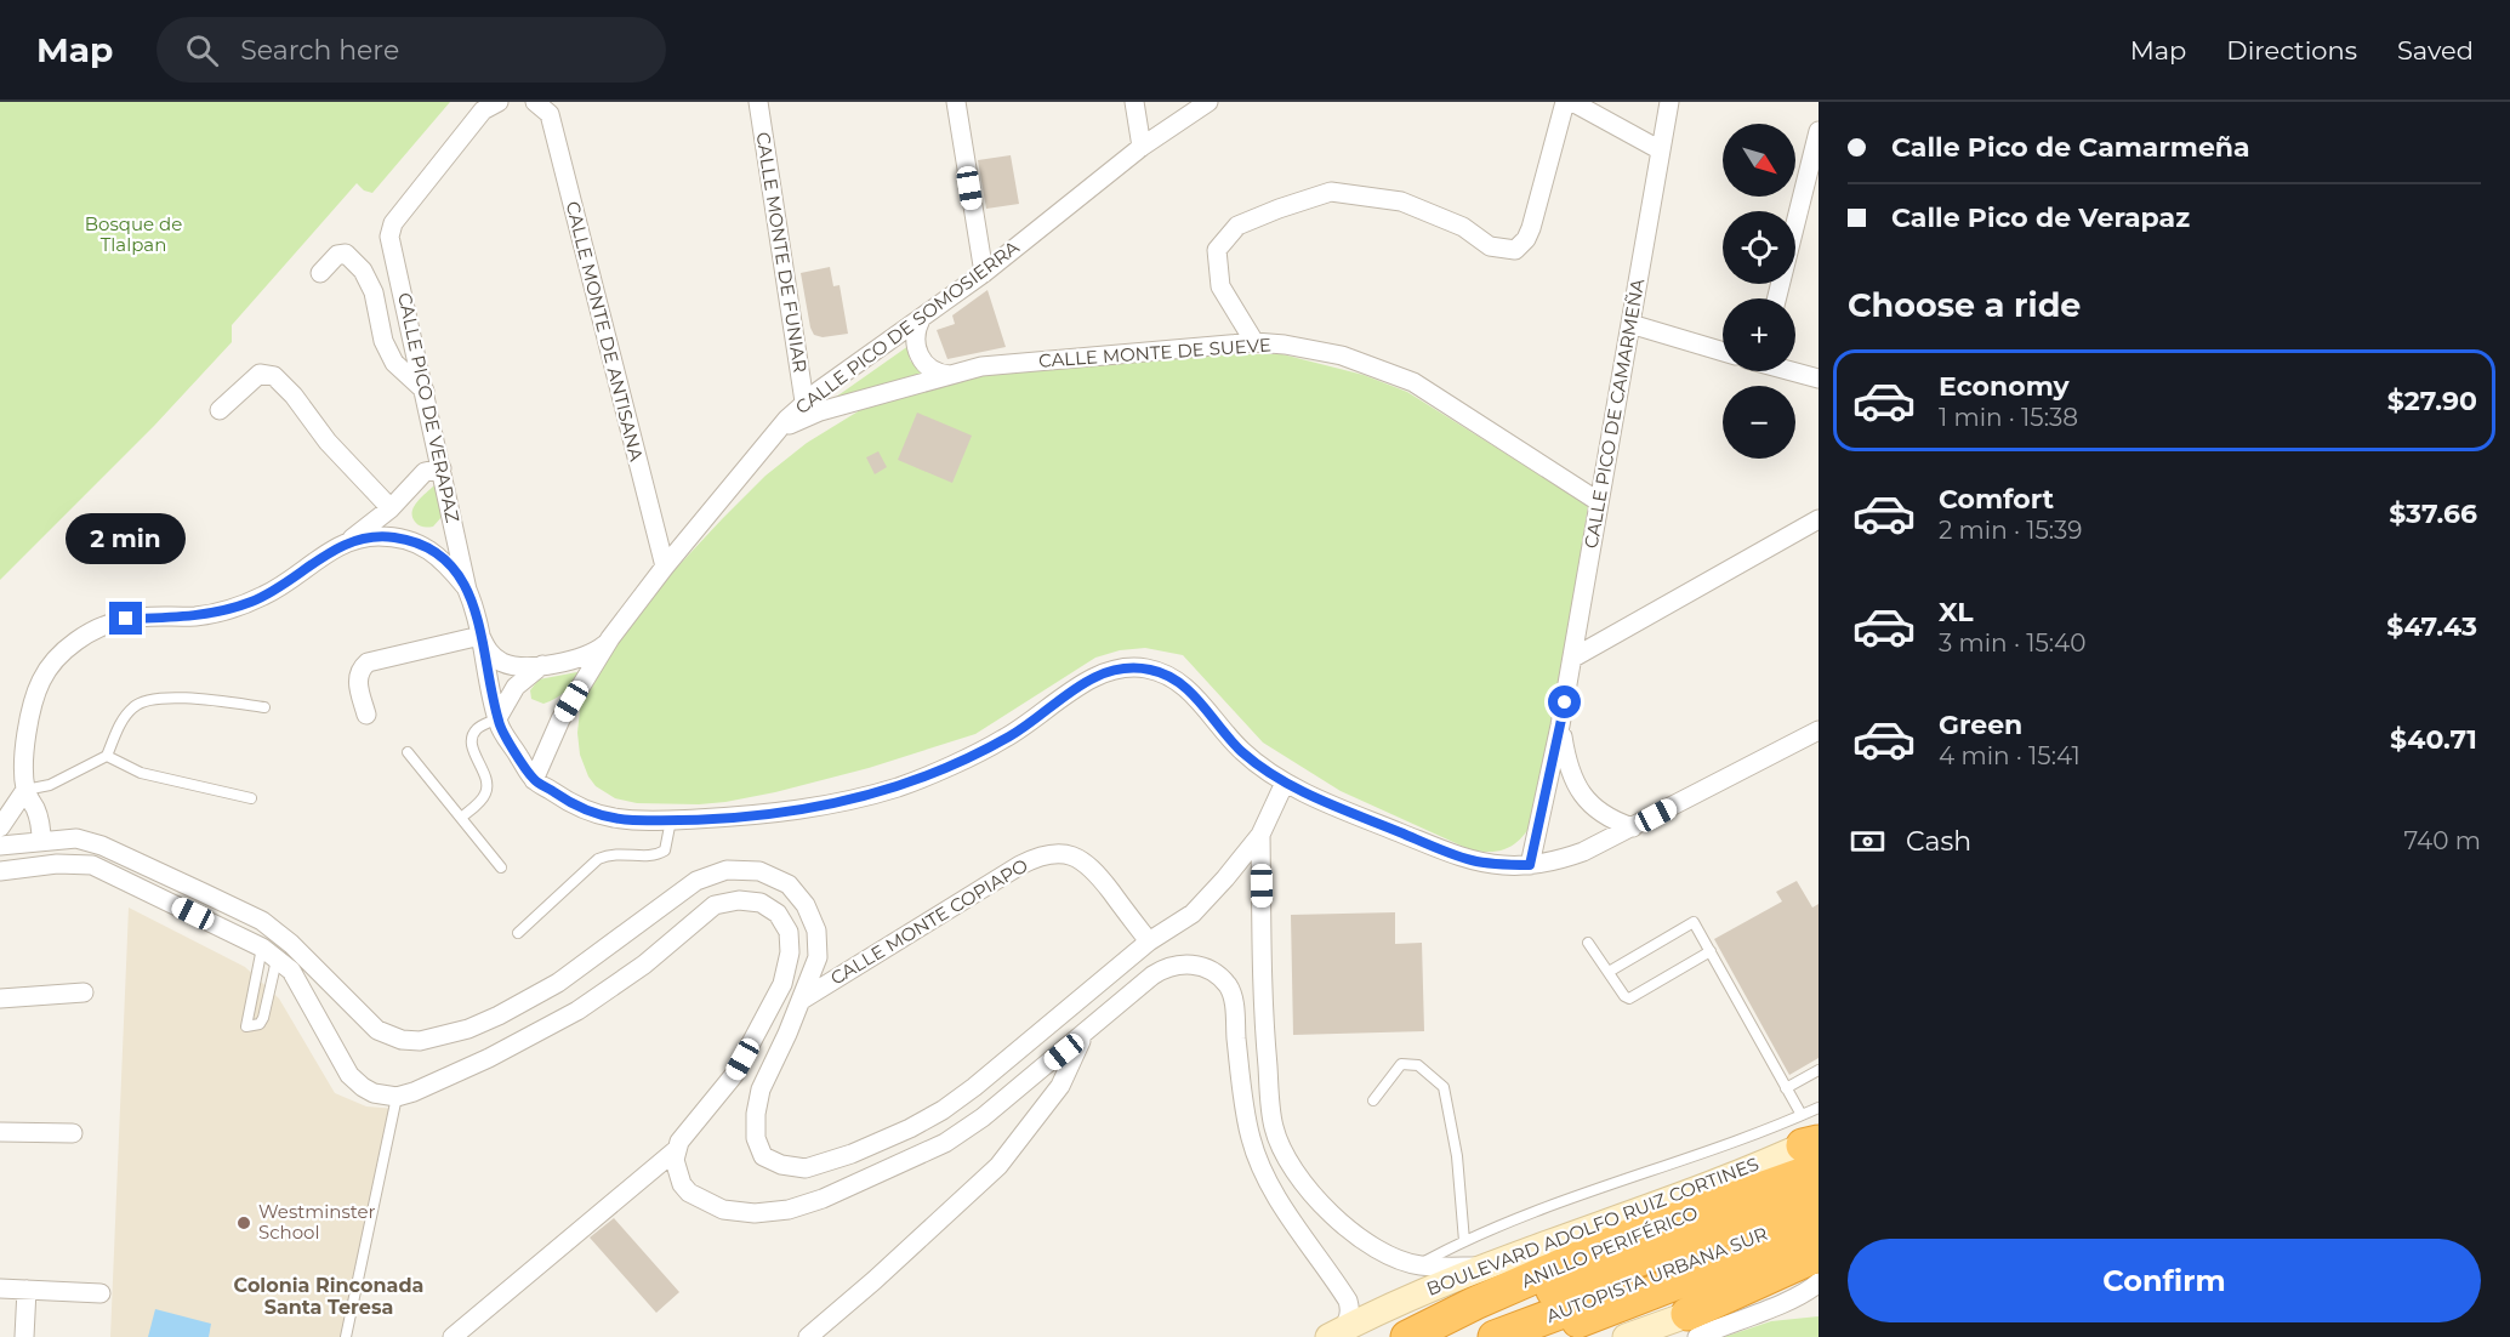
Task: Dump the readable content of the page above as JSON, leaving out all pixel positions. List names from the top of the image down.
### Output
{
  "streets": {
    "highway": ["ANILLO PERIFÉRICO", "AUTOPISTA URBANA SUR"],
    "main road": ["BOULEVARD ADOLFO RUIZ CORTINES"],
    "street": [
      "CALLE MONTE DE FUNIAR",
      "CALLE PICO DE SOMOSIERRA",
      "CALLE MONTE DE ANTISANA",
      "CALLE MONTE DE SUEVE",
      "CALLE PICO DE VERAPAZ",
      "CALLE PICO DE CAMARMEÑA",
      "CALLE MONTE COPIAPO"
    ]
  },
  "crossings": [
    ["CALLE MONTE DE FUNIAR", "CALLE PICO DE SOMOSIERRA"],
    ["CALLE PICO DE SOMOSIERRA", "CALLE MONTE DE ANTISANA"],
    ["CALLE PICO DE SOMOSIERRA", "CALLE MONTE DE SUEVE"],
    ["CALLE MONTE DE SUEVE", "CALLE PICO DE CAMARMEÑA"],
    ["BOULEVARD ADOLFO RUIZ CORTINES", "ANILLO PERIFÉRICO"]
  ],
  "districts": ["Colonia Rinconada Santa Teresa"],
  "parks": ["Bosque de Tlalpan"],
  "places": ["Westminster School"],
  "north": "bottom right",
  "page": {
    "header": "Map",
    "search": "Search here",
    "nav": ["Map", "Directions", "Saved"],
    "banner": ["Calle Pico de Camarmeña", "Calle Pico de Verapaz"],
    "map_buttons": ["+", "−"],
    "heading": "Choose a ride",
    "list": [
      {
        "name": "Economy",
        "note": "1 min · 15:38",
        "value": "$27.90"
      },
      {
        "name": "Comfort",
        "note": "2 min · 15:39",
        "value": "$37.66"
      },
      {
        "name": "XL",
        "note": "3 min · 15:40",
        "value": "$47.43"
      },
      {
        "name": "Green",
        "note": "4 min · 15:41",
        "value": "$40.71"
      }
    ],
    "bubble": "2 min",
    "pay": ["Cash", "740 m"],
    "buttons": "Confirm"
  }
}
